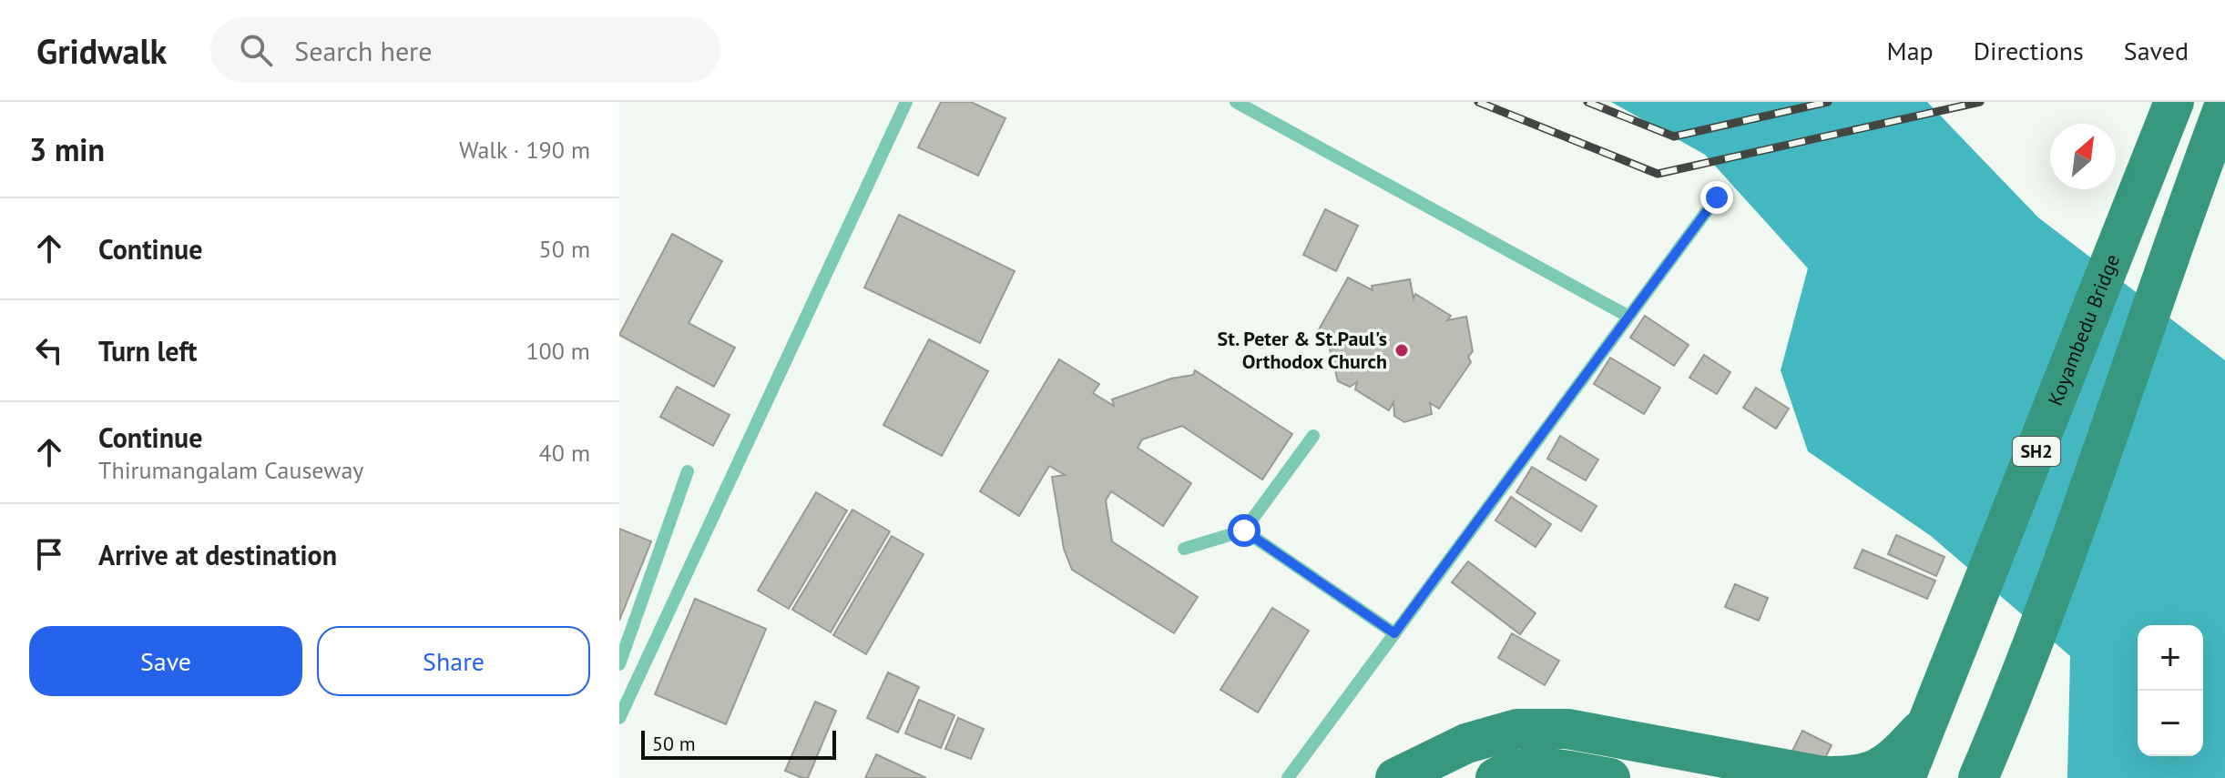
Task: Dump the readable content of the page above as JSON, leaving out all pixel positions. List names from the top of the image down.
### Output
{
  "streets": {
    "main road": ["Koyambedu Bridge", "SH2"]
  },
  "crossings": [
    ["Koyambedu Bridge", "SH2"]
  ],
  "places": ["St. Peter & St.Paul's Orthodox Church"],
  "scale_bar": "50 m",
  "north": "top right",
  "page": {
    "header": "Gridwalk",
    "search": "Search here",
    "nav": ["Map", "Directions", "Saved"],
    "heading": ["3 min", "Walk · 190 m"],
    "list": [
      ["Continue", "50 m"],
      ["Turn left", "100 m"],
      ["Continue", "Thirumangalam Causeway", "40 m"],
      "Arrive at destination"
    ],
    "buttons": ["Save", "Share"],
    "map_buttons": ["+", "−"],
    "scale": "50 m"
  }
}
